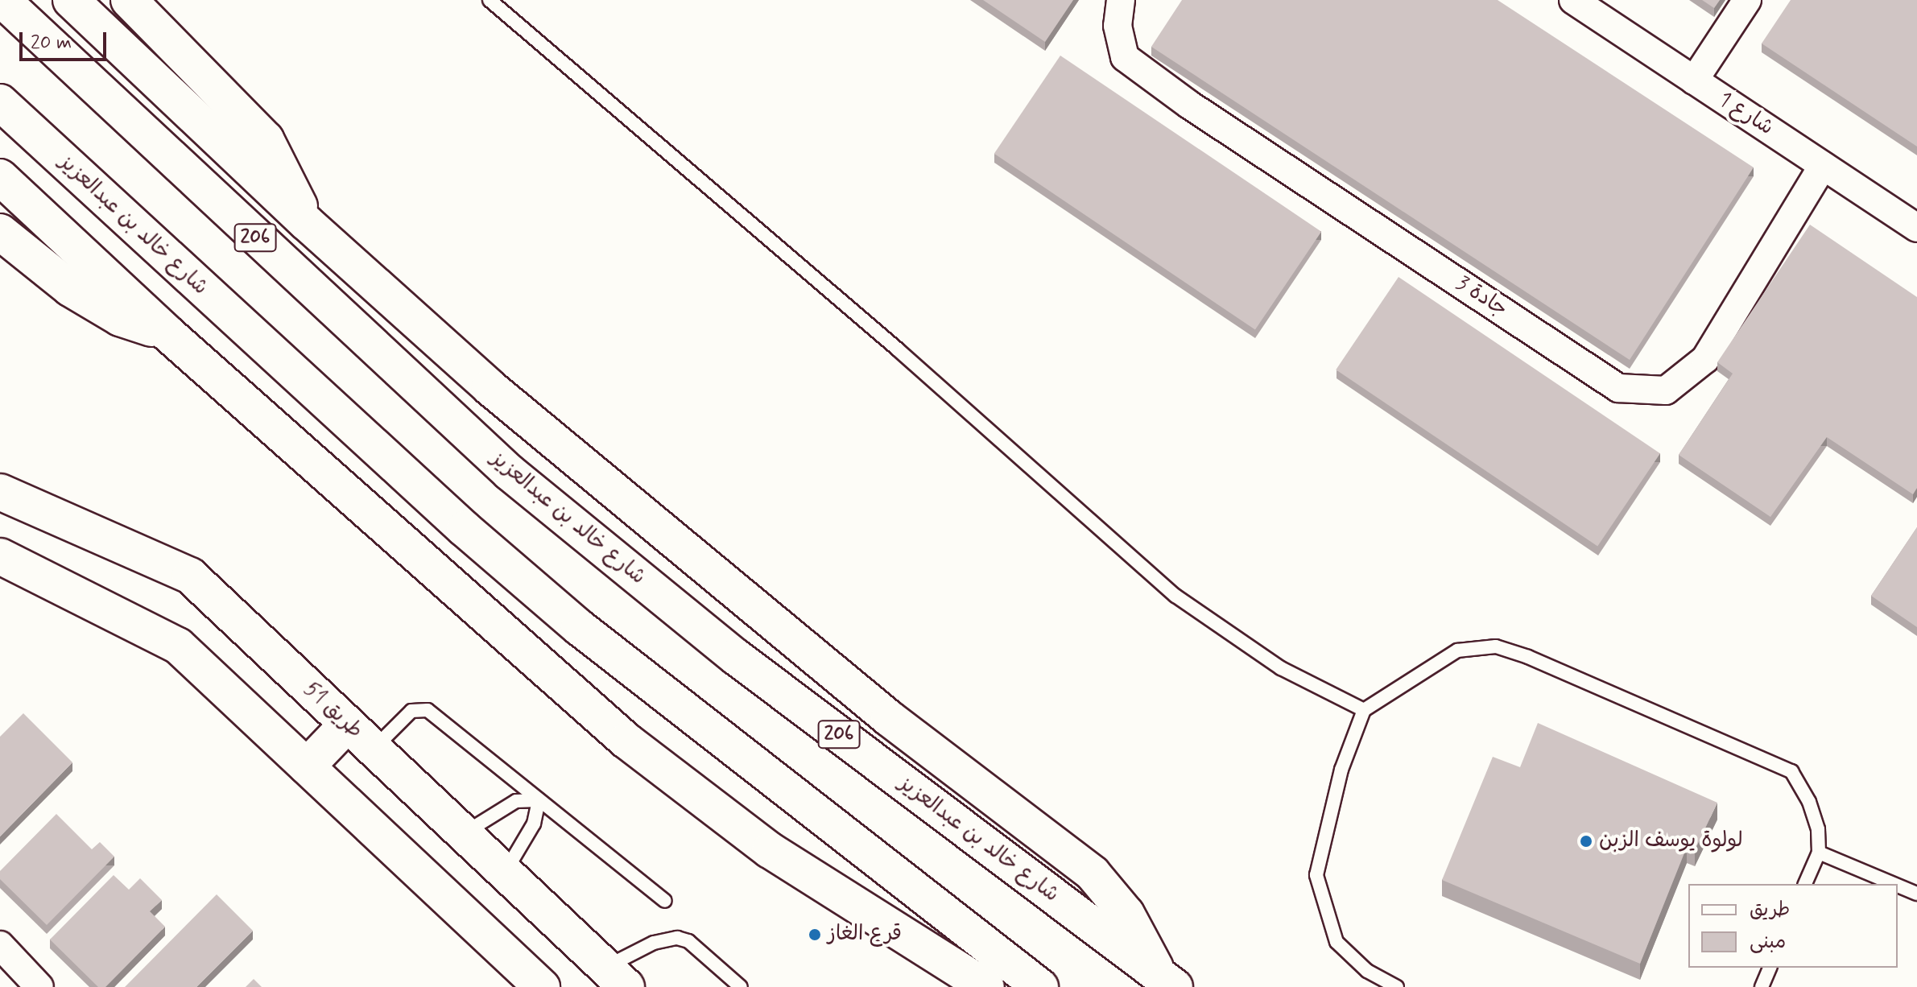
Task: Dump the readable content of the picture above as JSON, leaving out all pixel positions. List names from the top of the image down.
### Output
{
  "streets": {
    "main road": ["شارع خالد بن عبدالعزيز", "206", "طريق 51"],
    "street": ["شارع 1", "جادة 3"]
  },
  "crossings": [
    ["شارع 1", "جادة 3"]
  ],
  "places": ["لولوة يوسف الزبن", "قرع الغاز"],
  "legend": ["طريق", "مبنى"],
  "scale_bar": "20 m"
}
